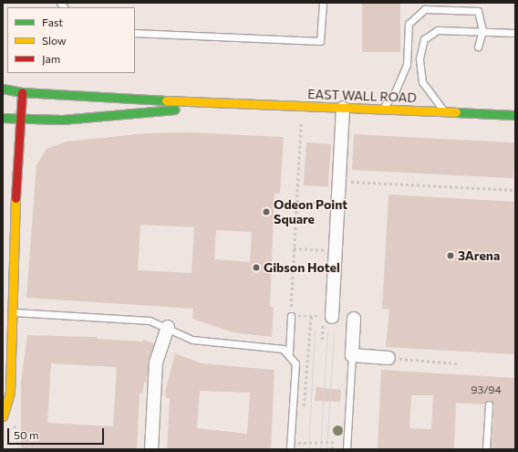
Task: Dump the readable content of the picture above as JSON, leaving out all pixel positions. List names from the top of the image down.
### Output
{
  "streets": {
    "main road": ["EAST WALL ROAD"]
  },
  "places": ["Odeon Point Square", "3Arena", "Gibson Hotel"],
  "house_numbers": ["93/94"],
  "legend": ["Fast", "Slow", "Jam"],
  "scale_bar": "50 m"
}
